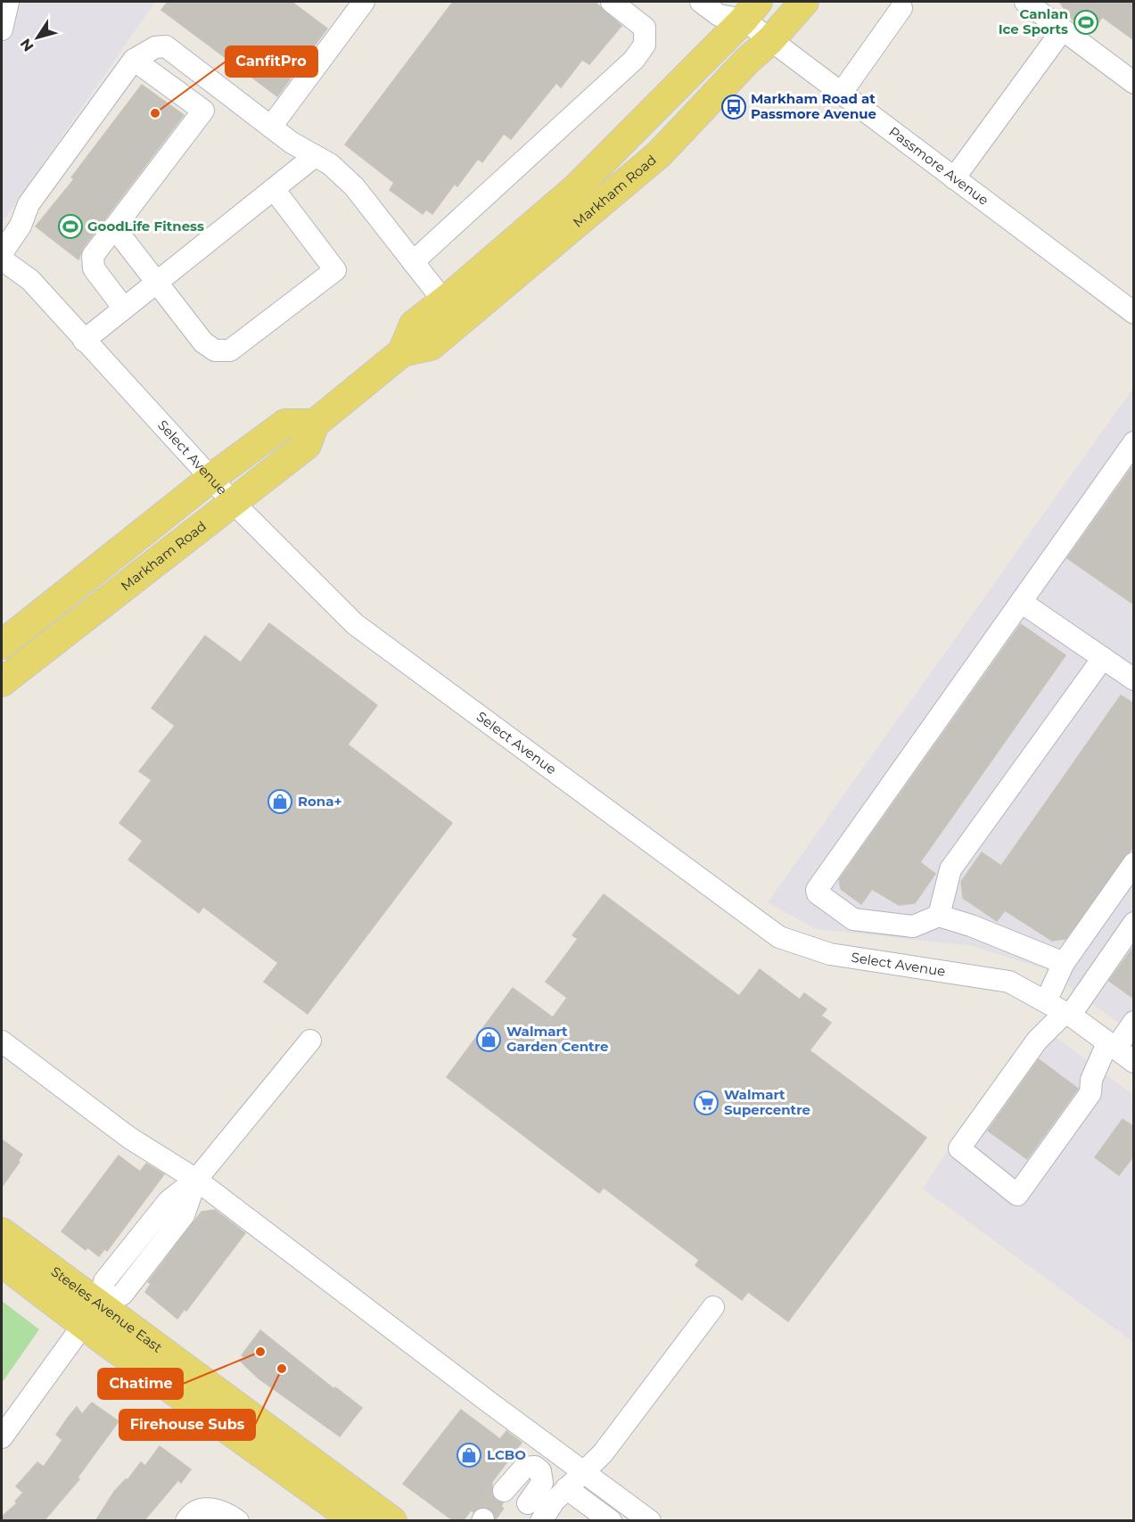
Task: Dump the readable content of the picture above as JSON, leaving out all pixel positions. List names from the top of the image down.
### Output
{
  "streets": {
    "main road": ["Markham Road", "Steeles Avenue East"],
    "street": ["Passmore Avenue", "Select Avenue"]
  },
  "crossings": [
    ["Passmore Avenue", "Markham Road"],
    ["Markham Road", "Select Avenue"]
  ],
  "places": {
    "sports": ["Canlan Ice Sports", "GoodLife Fitness"],
    "bus stop": ["Markham Road at Passmore Avenue"],
    "other": ["CanfitPro", "Chatime", "Firehouse Subs"],
    "shop": ["Rona+", "Walmart Garden Centre", "LCBO"],
    "supermarket": ["Walmart Supercentre"]
  },
  "north": "bottom left"
}
